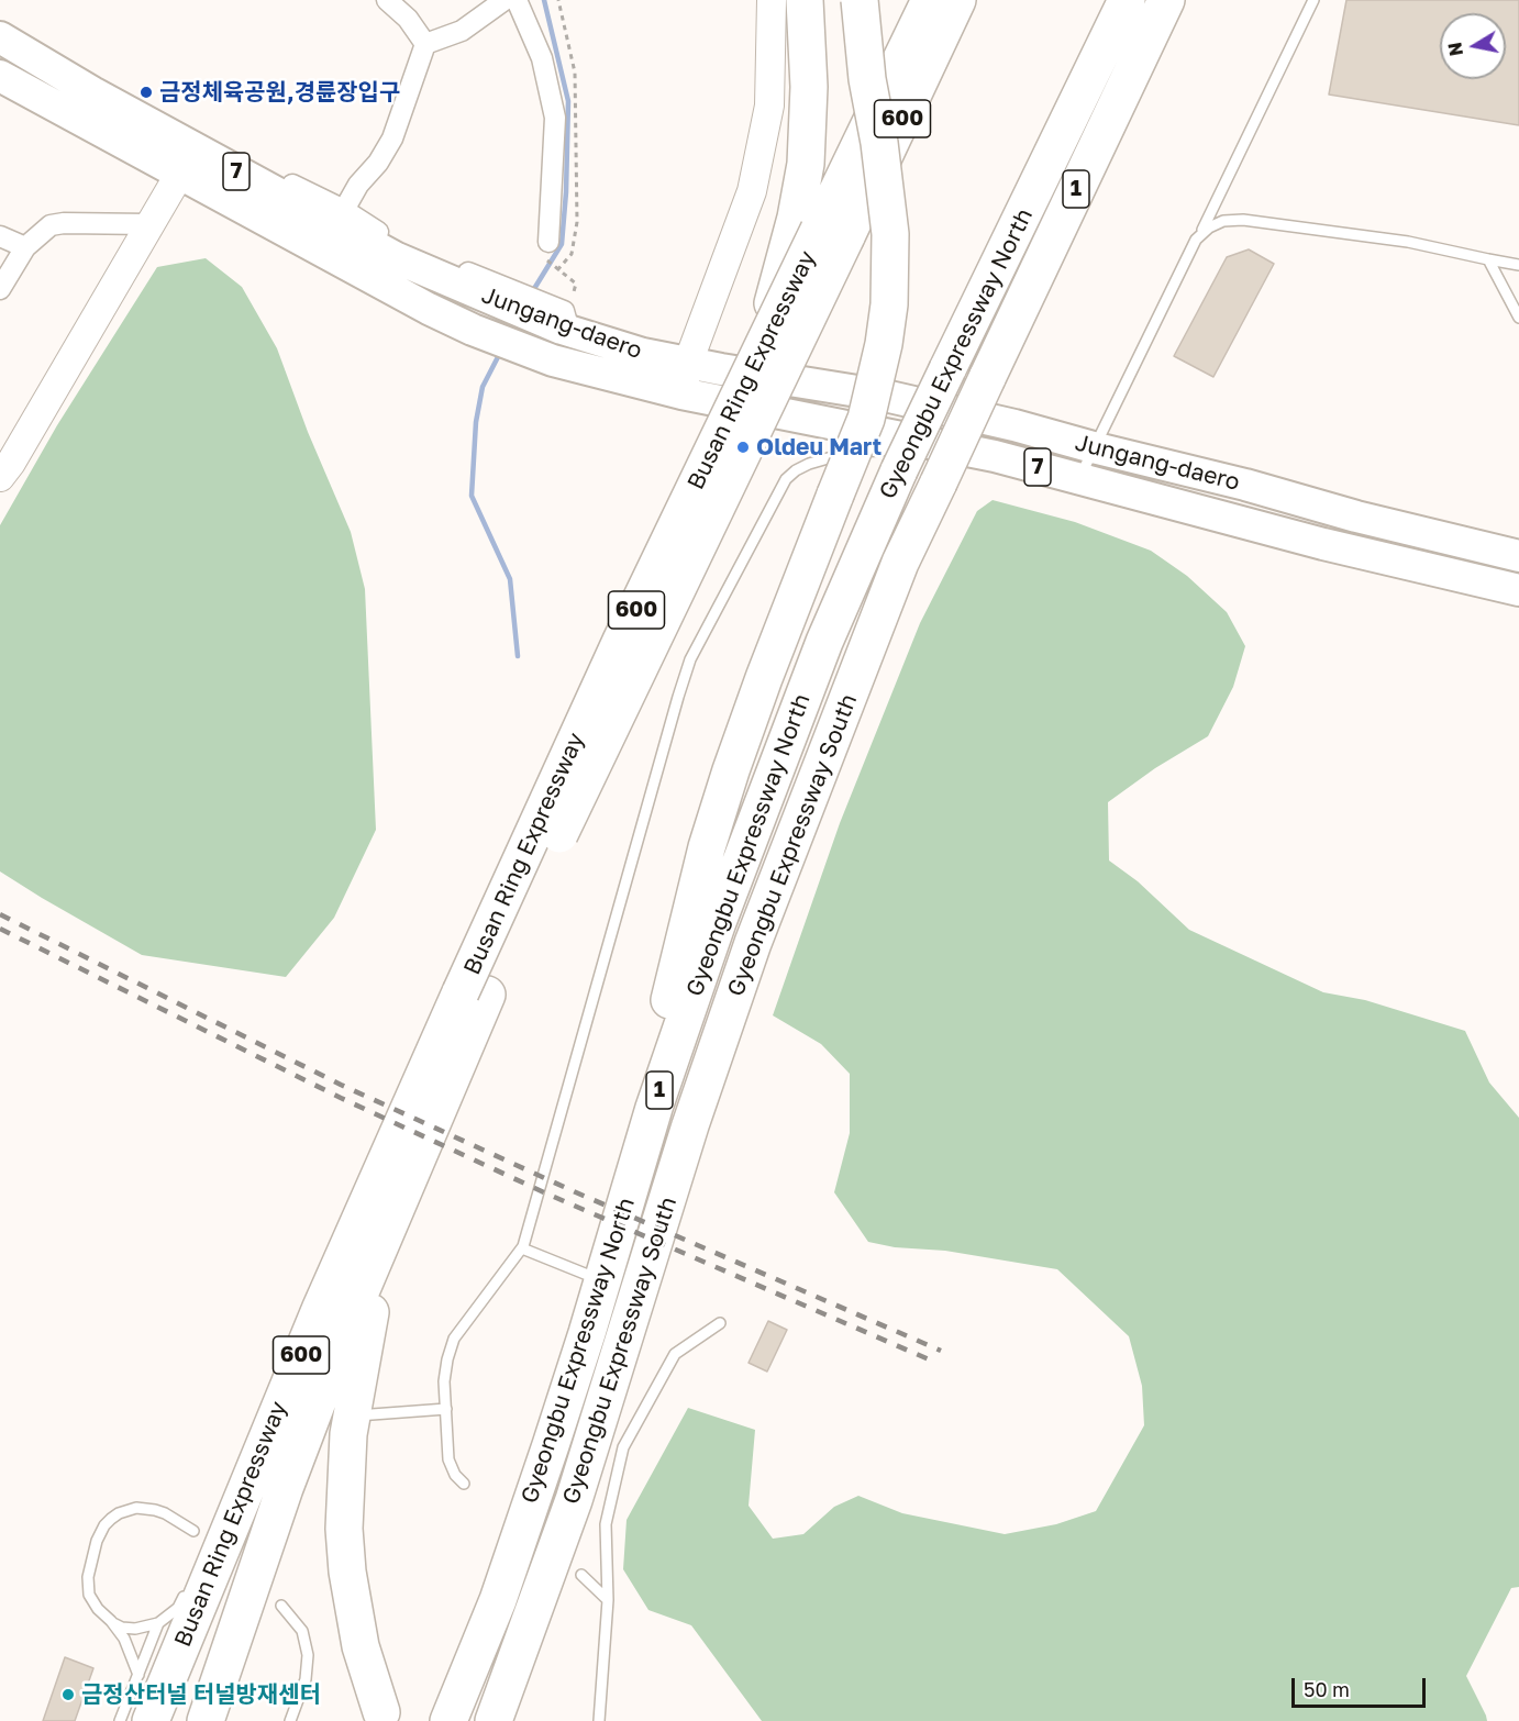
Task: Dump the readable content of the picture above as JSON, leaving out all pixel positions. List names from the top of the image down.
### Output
{
  "streets": {
    "highway": [
      "600",
      "1",
      "Gyeongbu Expressway North",
      "Busan Ring Expressway",
      "Gyeongbu Expressway South"
    ],
    "main road": ["7", "Jungang-daero"]
  },
  "places": ["금정체육공원,경륜장입구", "Oldeu Mart", "금정산터널 터널방재센터"],
  "scale_bar": "50 m",
  "north": "left"
}
